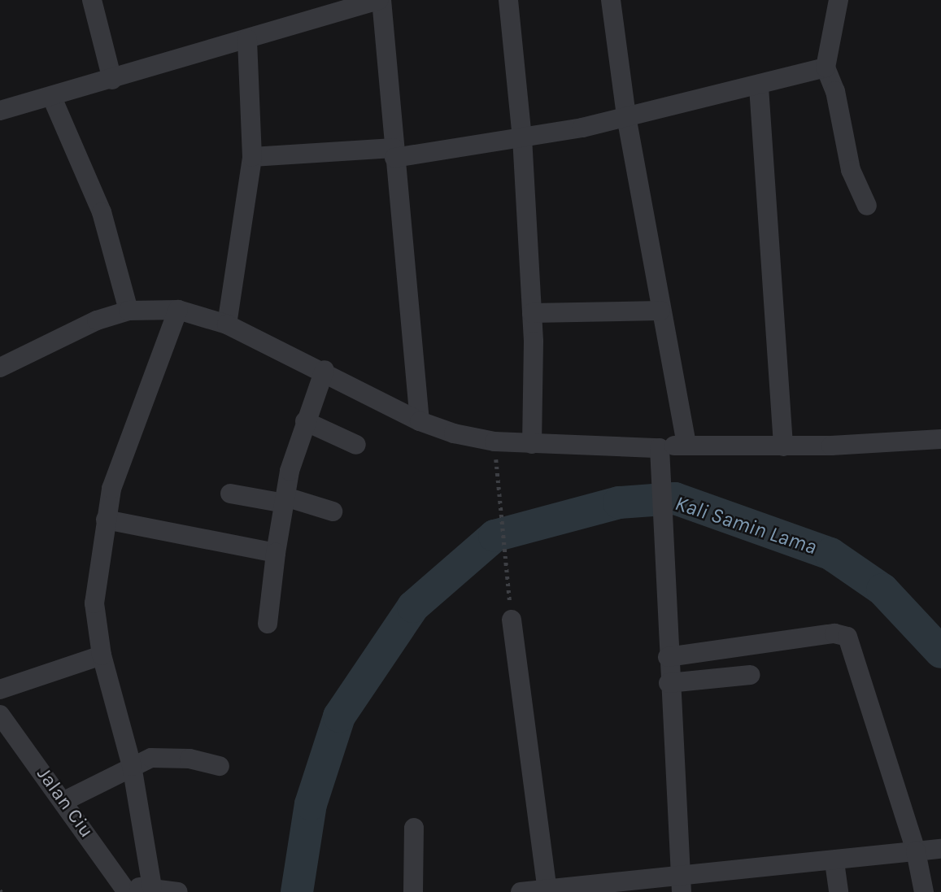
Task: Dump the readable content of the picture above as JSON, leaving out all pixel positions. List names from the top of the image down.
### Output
{
  "streets": {
    "street": ["Jalan Ciu"]
  },
  "water": ["Kali Samin Lama"]
}
